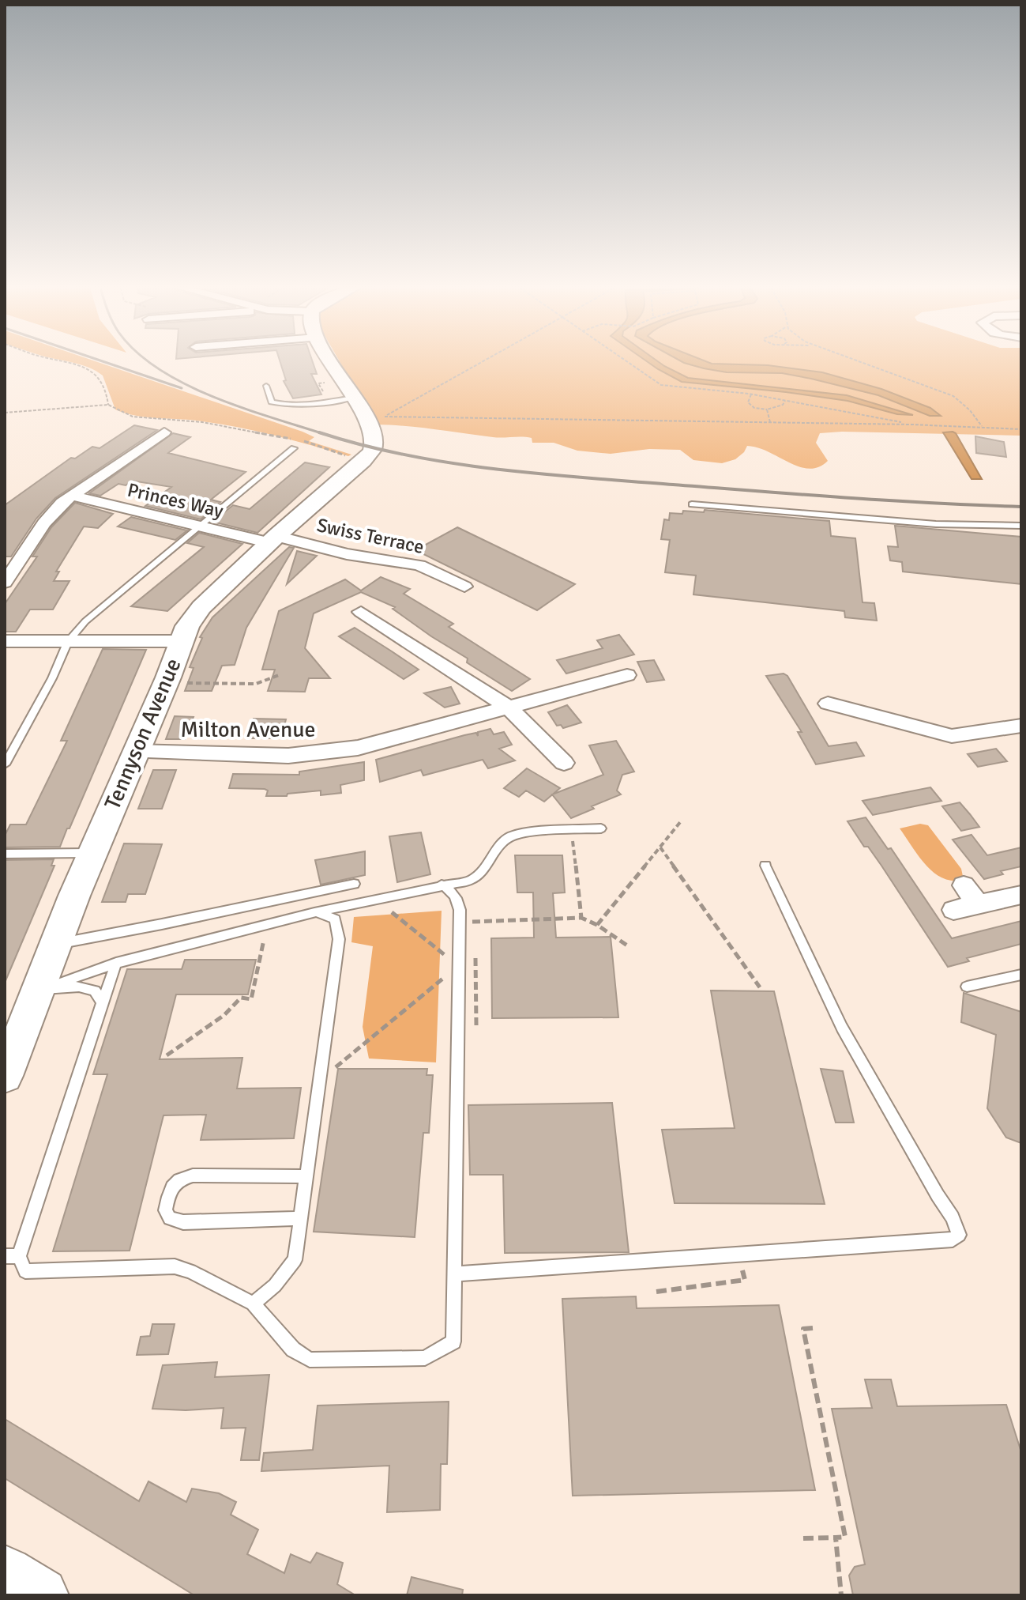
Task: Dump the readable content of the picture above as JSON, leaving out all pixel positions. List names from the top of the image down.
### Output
{
  "streets": {
    "main road": ["Tennyson Avenue"],
    "street": ["Princes Way", "Swiss Terrace", "Milton Avenue"]
  },
  "crossings": [
    ["Princes Way", "Swiss Terrace"],
    ["Princes Way", "Tennyson Avenue"],
    ["Swiss Terrace", "Tennyson Avenue"],
    ["Milton Avenue", "Tennyson Avenue"]
  ]
}
